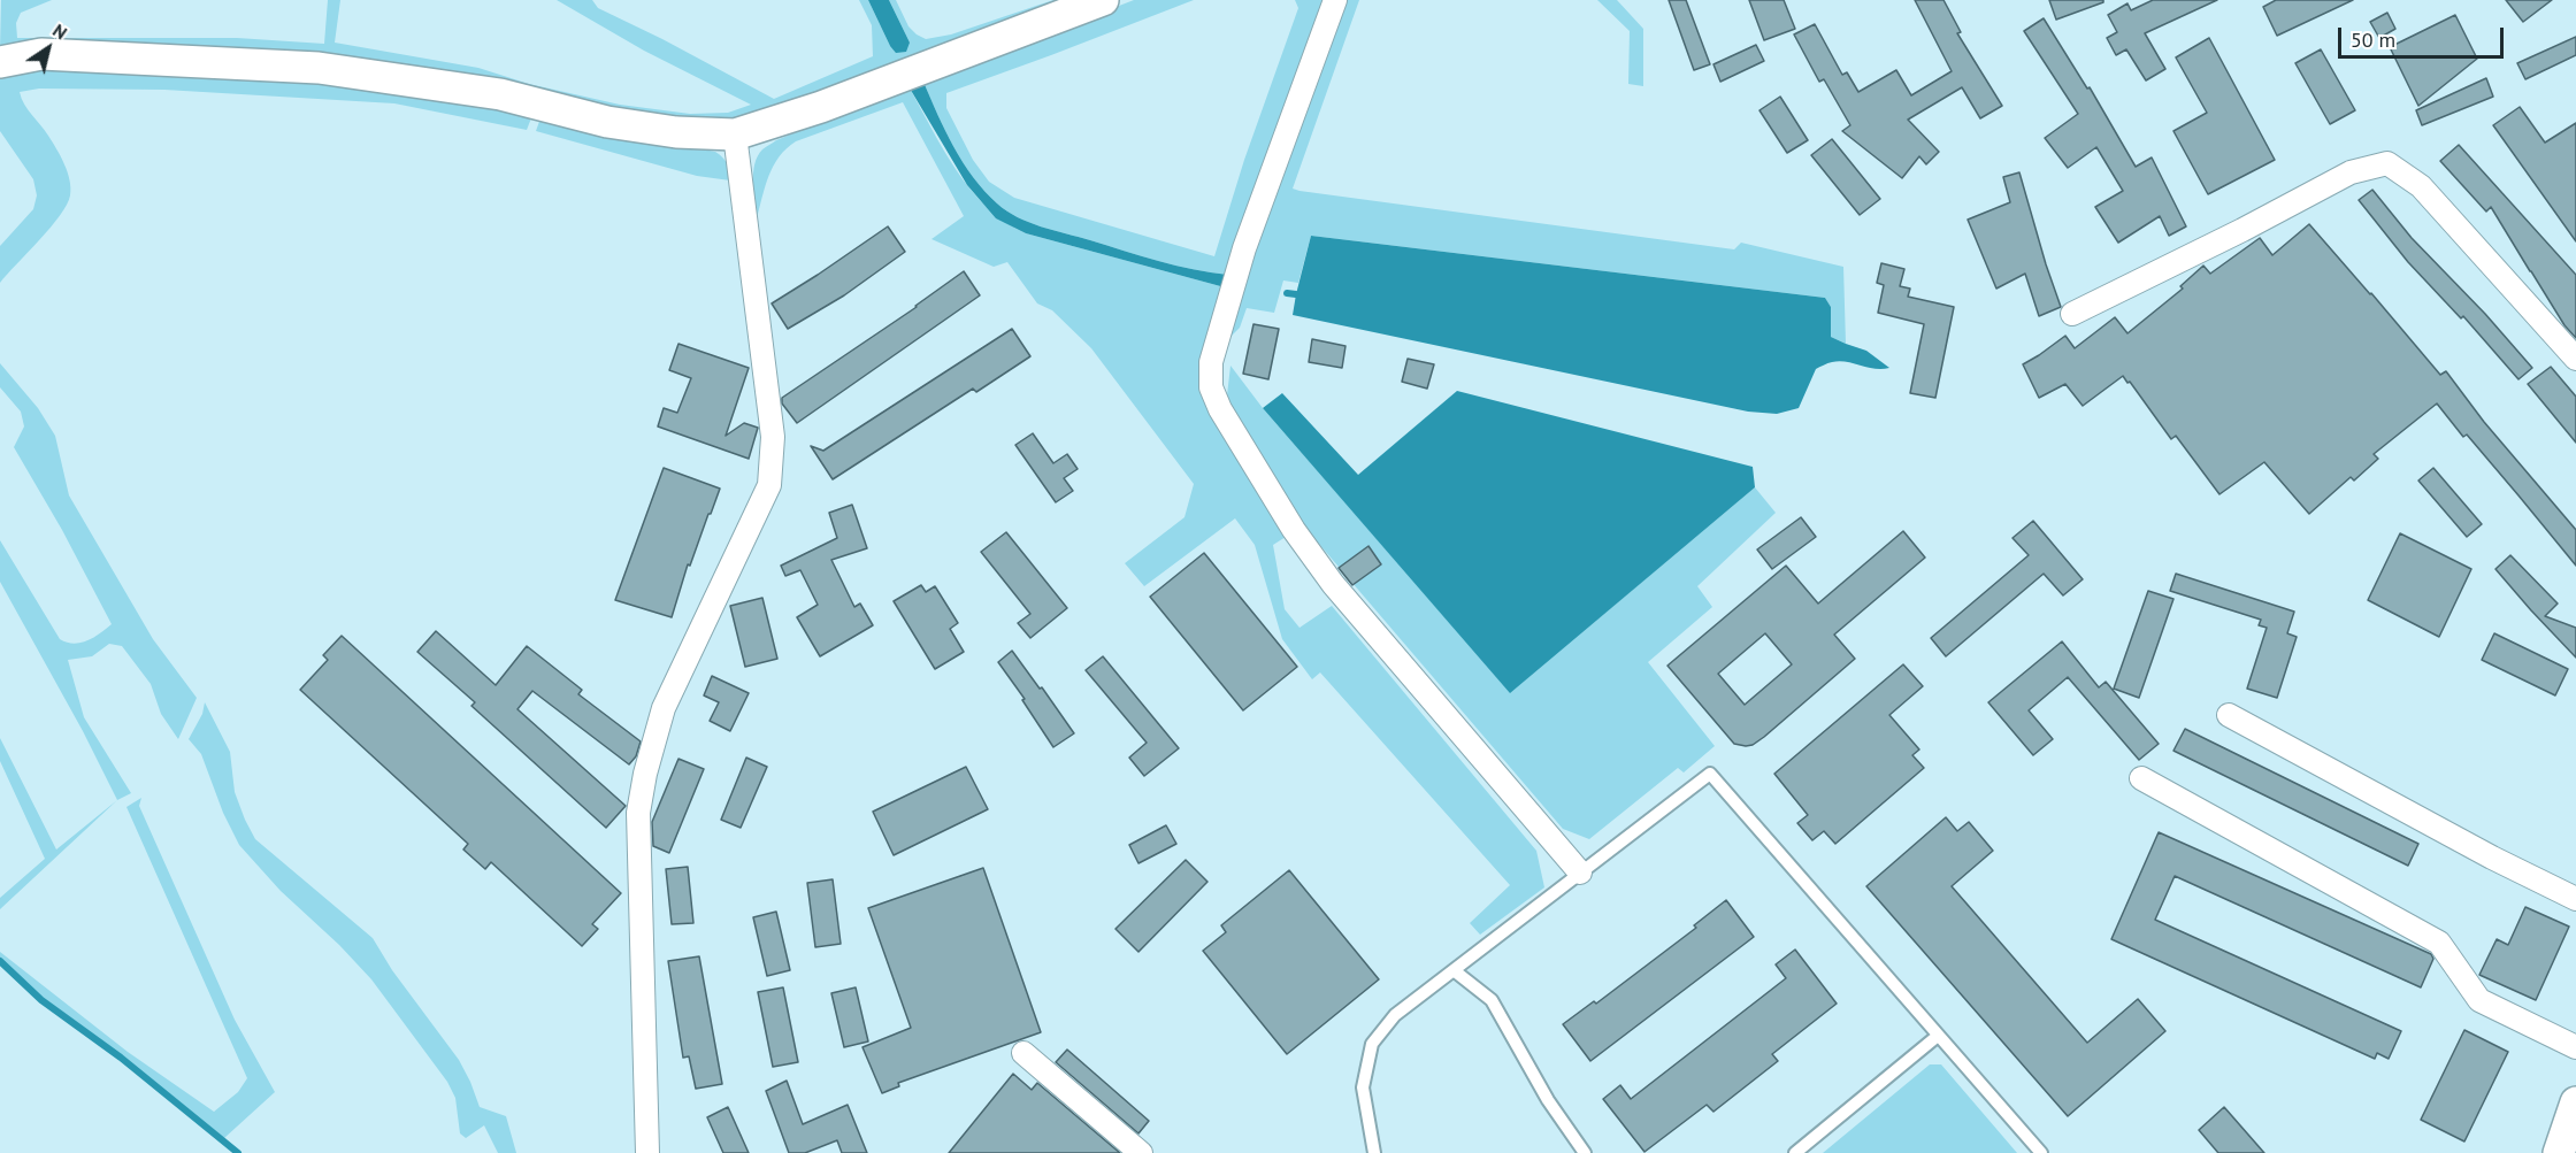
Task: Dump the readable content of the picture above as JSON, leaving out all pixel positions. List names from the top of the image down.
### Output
{
  "scale_bar": "50 m",
  "north": "top right"
}
